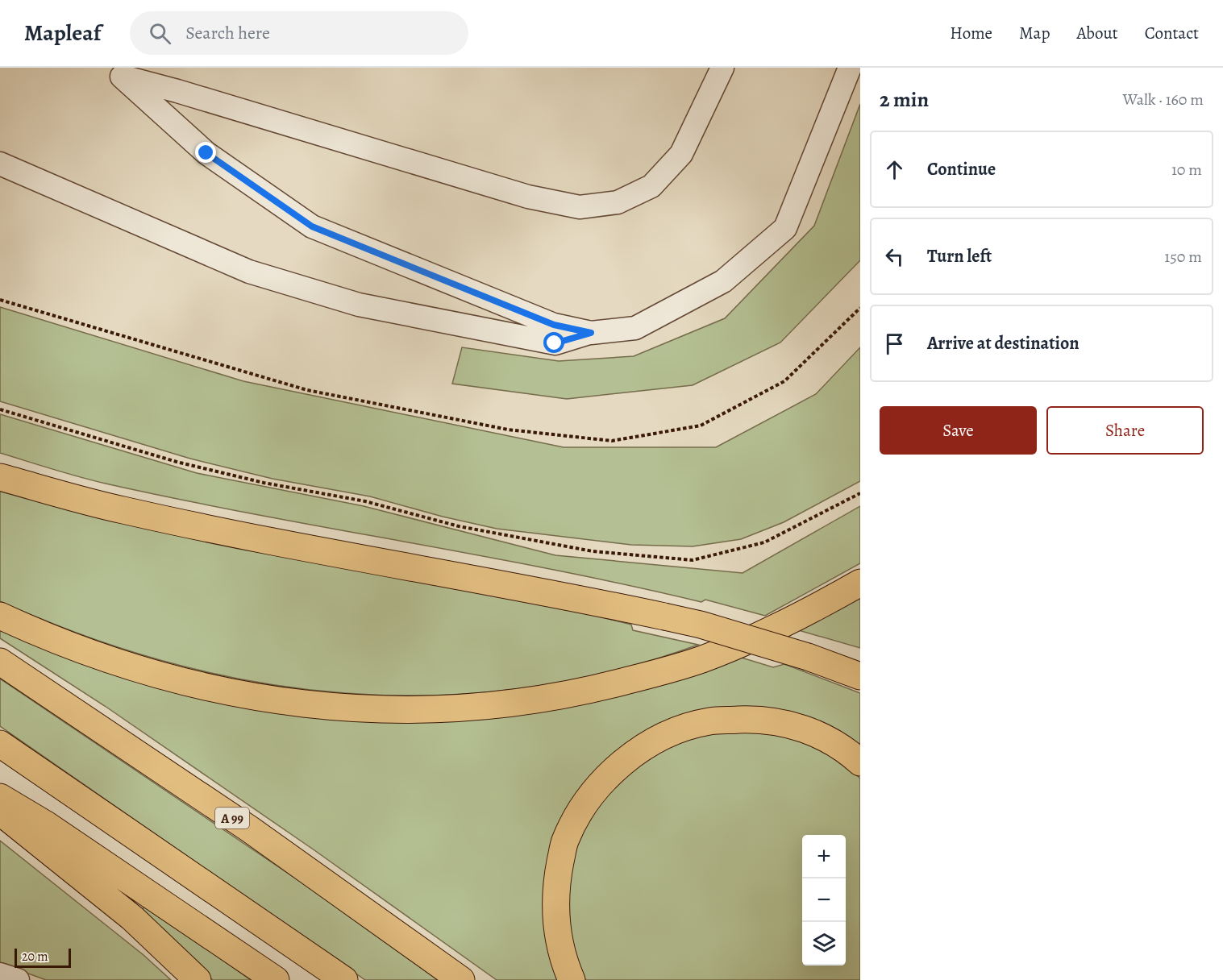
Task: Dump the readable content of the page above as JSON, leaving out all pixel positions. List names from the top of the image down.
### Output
{
  "streets": {
    "highway": ["A 99"]
  },
  "scale_bar": "20 m",
  "page": {
    "header": "Mapleaf",
    "search": "Search here",
    "nav": [
      "Home",
      "Map",
      "About",
      "Contact"
    ],
    "heading": ["2 min", "Walk · 160 m"],
    "list": [
      ["Continue", "10 m"],
      ["Turn left", "150 m"],
      "Arrive at destination"
    ],
    "buttons": ["Save", "Share"],
    "map_buttons": ["+", "−"],
    "scale": "20 m"
  }
}
